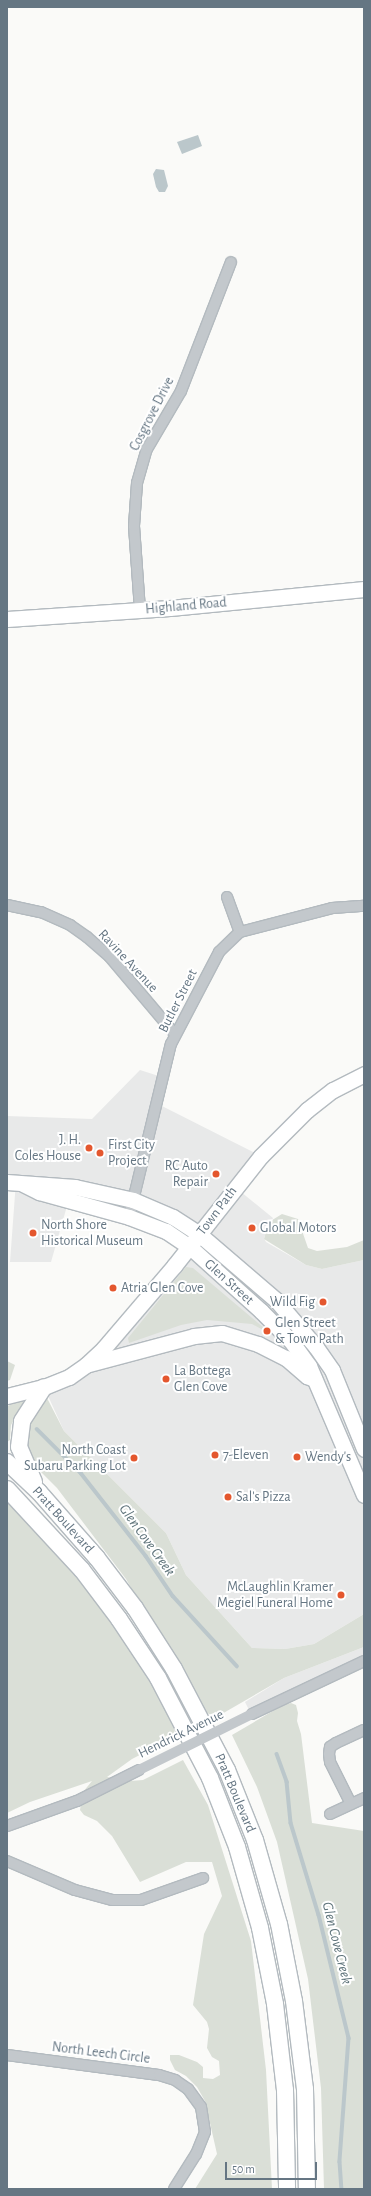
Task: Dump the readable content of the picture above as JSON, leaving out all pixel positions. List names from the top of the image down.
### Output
{
  "streets": {
    "main road": [
      "Highland Road",
      "Town Path",
      "Glen Street",
      "Pratt Boulevard"
    ],
    "street": [
      "Cosgrove Drive",
      "Ravine Avenue",
      "Butler Street",
      "Hendrick Avenue",
      "North Leech Circle"
    ]
  },
  "crossings": [
    ["Cosgrove Drive", "Highland Road"],
    ["Ravine Avenue", "Butler Street"],
    ["Butler Street", "Glen Street"],
    ["Town Path", "Glen Street"]
  ],
  "water": ["Glen Cove Creek"],
  "places": [
    "J. H. Coles House",
    "First City Project",
    "RC Auto Repair",
    "Global Motors",
    "North Shore Historical Museum",
    "Atria Glen Cove",
    "Wild Fig",
    "Glen Street & Town Path",
    "La Bottega Glen Cove",
    "7-Eleven",
    "Wendy's",
    "North Coast Subaru Parking Lot",
    "Sal's Pizza",
    "McLaughlin Kramer Megiel Funeral Home"
  ],
  "scale_bar": "50 m"
}
